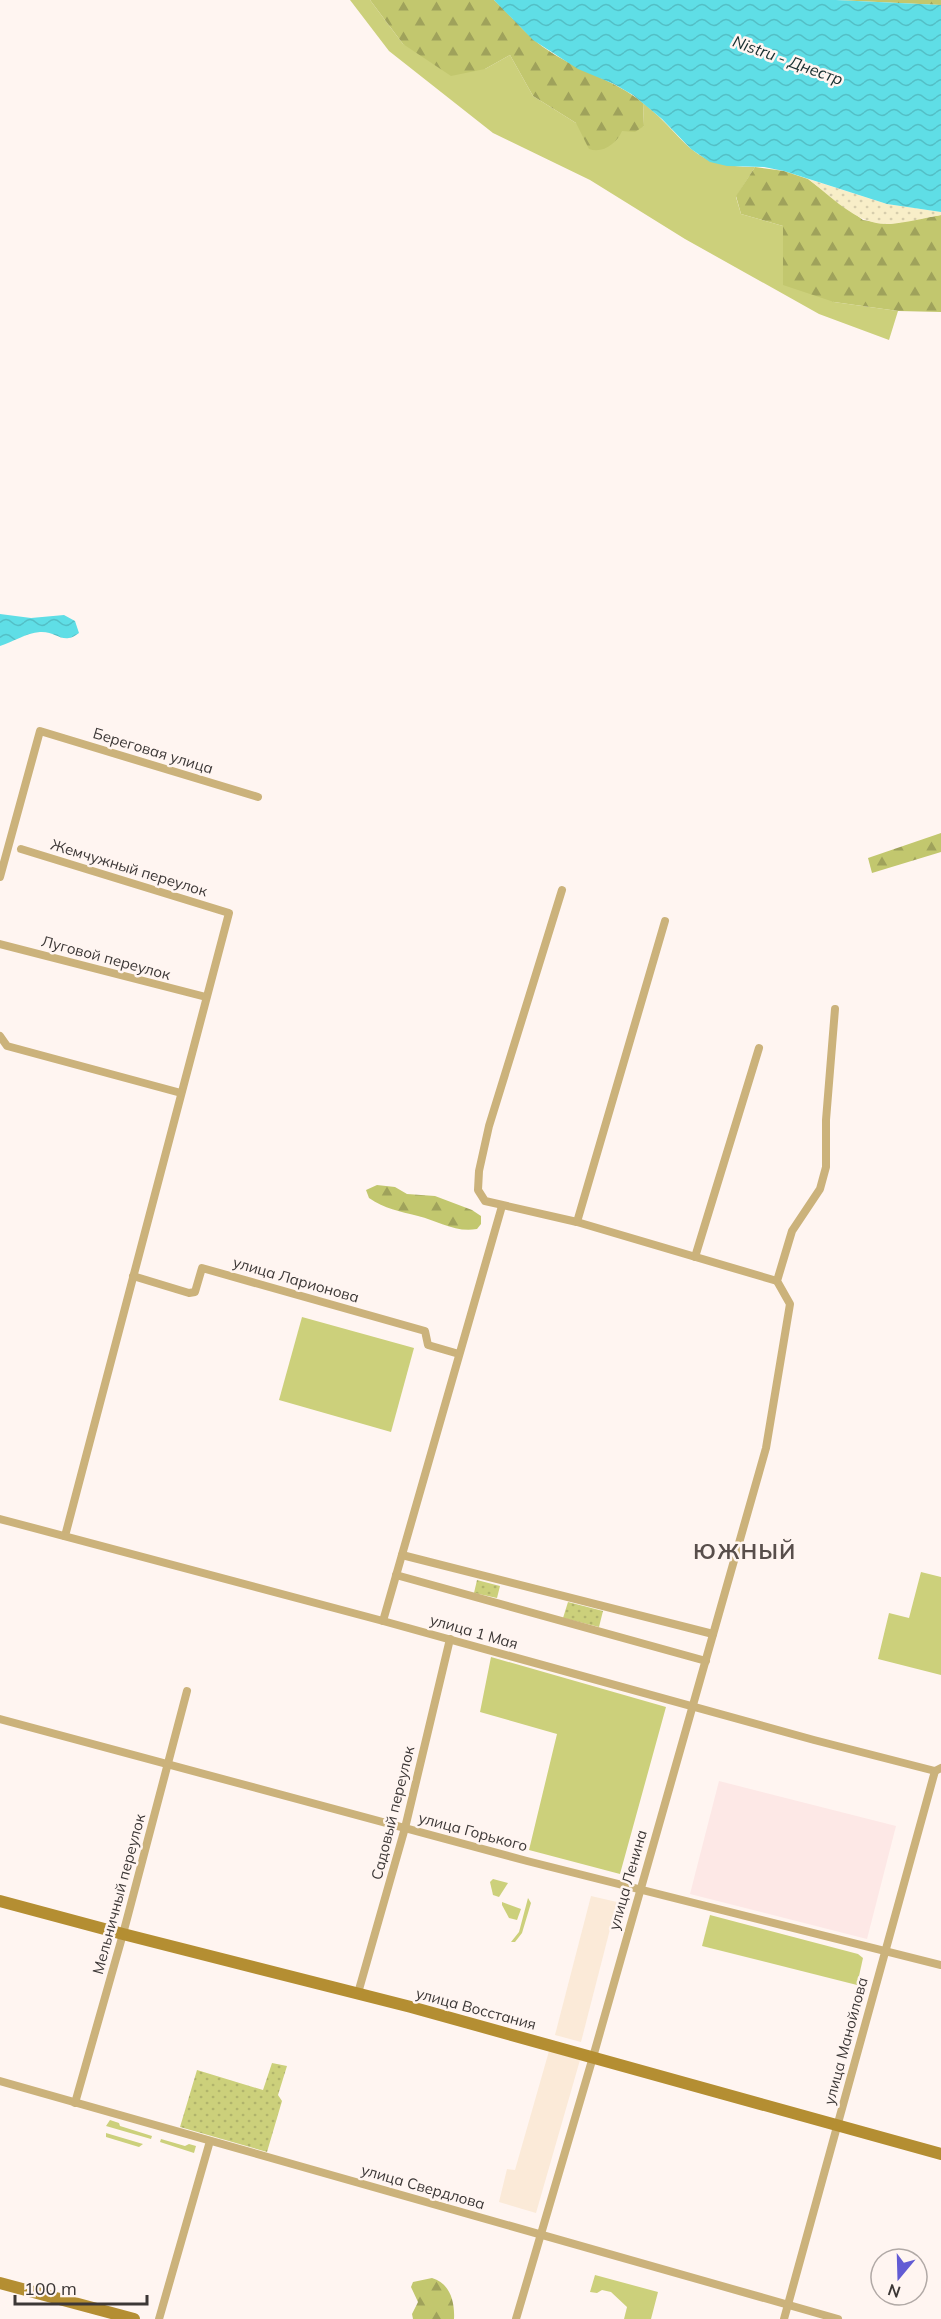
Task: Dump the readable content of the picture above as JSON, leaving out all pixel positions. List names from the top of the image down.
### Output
{
  "streets": {
    "street": [
      "Береговая улица",
      "Жемчужный переулок",
      "Луговой переулок",
      "улица Ларионова",
      "улица 1 Мая",
      "Садовый переулок",
      "улица Горького",
      "улица Ленина",
      "Мельничный переулок",
      "улица Восстания",
      "улица Манойлова",
      "улица Свердлова"
    ]
  },
  "crossings": [
    ["Жемчужный переулок", "Луговой переулок"],
    ["улица 1 Мая", "Садовый переулок"],
    ["улица 1 Мая", "улица Ленина"],
    ["улица 1 Мая", "улица Манойлова"],
    ["Садовый переулок", "улица Горького"],
    ["Садовый переулок", "улица Восстания"],
    ["улица Горького", "улица Ленина"],
    ["улица Горького", "Мельничный переулок"],
    ["улица Горького", "улица Манойлова"],
    ["улица Ленина", "улица Восстания"],
    ["улица Ленина", "улица Свердлова"],
    ["Мельничный переулок", "улица Восстания"],
    ["Мельничный переулок", "улица Свердлова"],
    ["улица Восстания", "улица Манойлова"],
    ["улица Манойлова", "улица Свердлова"]
  ],
  "districts": ["ЮЖНЫЙ"],
  "water": ["Nistru - Днестр"],
  "scale_bar": "100 m",
  "north": "bottom"
}
